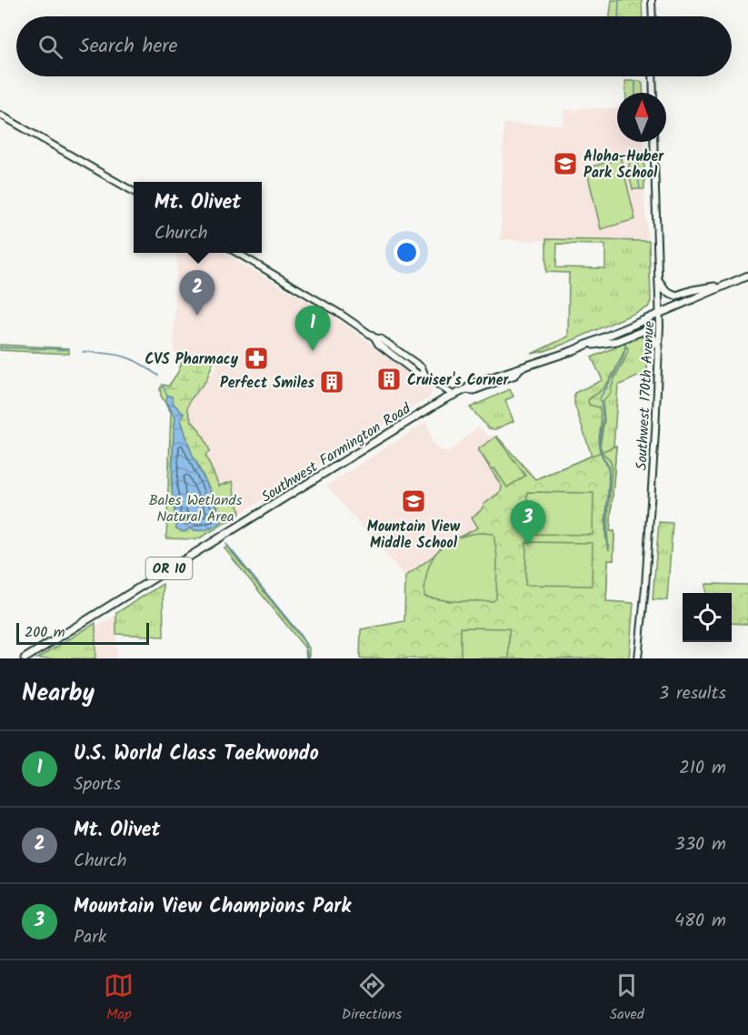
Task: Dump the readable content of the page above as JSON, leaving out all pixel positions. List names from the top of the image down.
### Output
{
  "streets": {
    "main road": ["Southwest 170th Avenue", "Southwest Farmington Road", "OR 10"]
  },
  "crossings": [
    ["Southwest 170th Avenue", "Southwest Farmington Road"]
  ],
  "parks": ["Bales Wetlands Natural Area"],
  "places": {
    "school or university": ["Aloha-Huber Park School", "Mountain View Middle School"],
    "pharmacy": ["CVS Pharmacy"],
    "building": ["Cruiser's Corner", "Perfect Smiles"]
  },
  "scale_bar": "200 m",
  "north": "top",
  "page": {
    "search": "Search here",
    "popup": ["Mt. Olivet", "Church"],
    "pins": ["2", "1", "3"],
    "scale": "200 m",
    "heading": ["Nearby", "3 results"],
    "list": [
      {
        "mark": "1",
        "name": "U.S. World Class Taekwondo",
        "note": "Sports",
        "value": "210 m"
      },
      {
        "mark": "2",
        "name": "Mt. Olivet",
        "note": "Church",
        "value": "330 m"
      },
      {
        "mark": "3",
        "name": "Mountain View Champions Park",
        "note": "Park",
        "value": "480 m"
      }
    ],
    "nav": ["Map", "Directions", "Saved"]
  }
}
